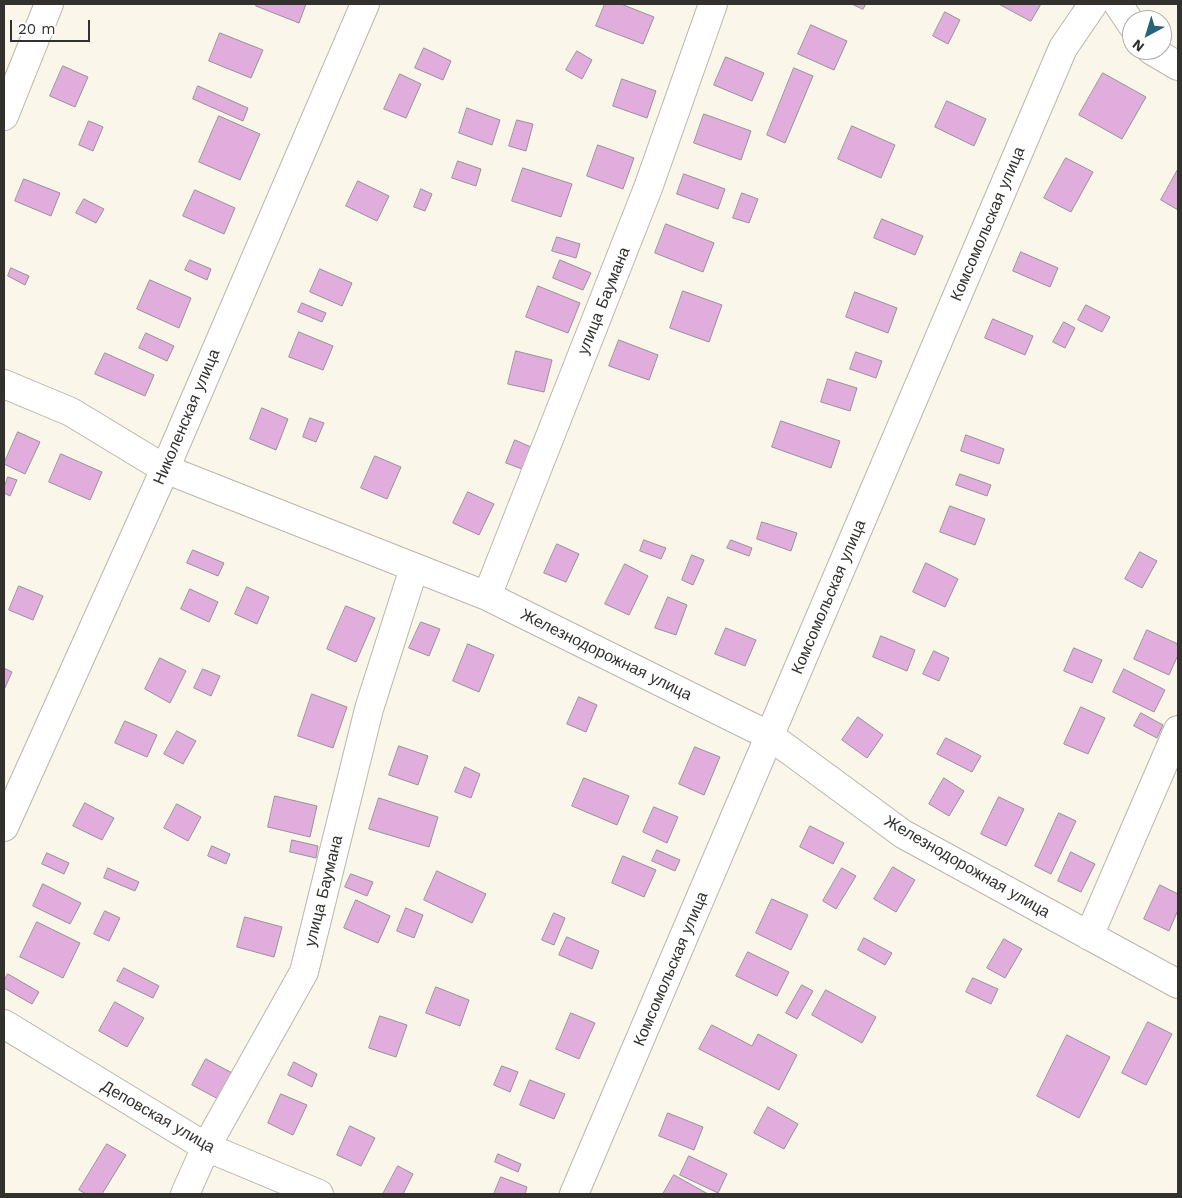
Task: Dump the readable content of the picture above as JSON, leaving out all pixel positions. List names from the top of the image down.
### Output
{
  "streets": {
    "street": [
      "Комсомольская улица",
      "улица Баумана",
      "Николенская улица",
      "Железнодорожная улица",
      "Деповская улица"
    ]
  },
  "crossings": [
    ["Комсомольская улица", "Железнодорожная улица"],
    ["улица Баумана", "Железнодорожная улица"],
    ["улица Баумана", "Деповская улица"],
    ["Николенская улица", "Железнодорожная улица"]
  ],
  "scale_bar": "20 m",
  "north": "bottom left"
}
